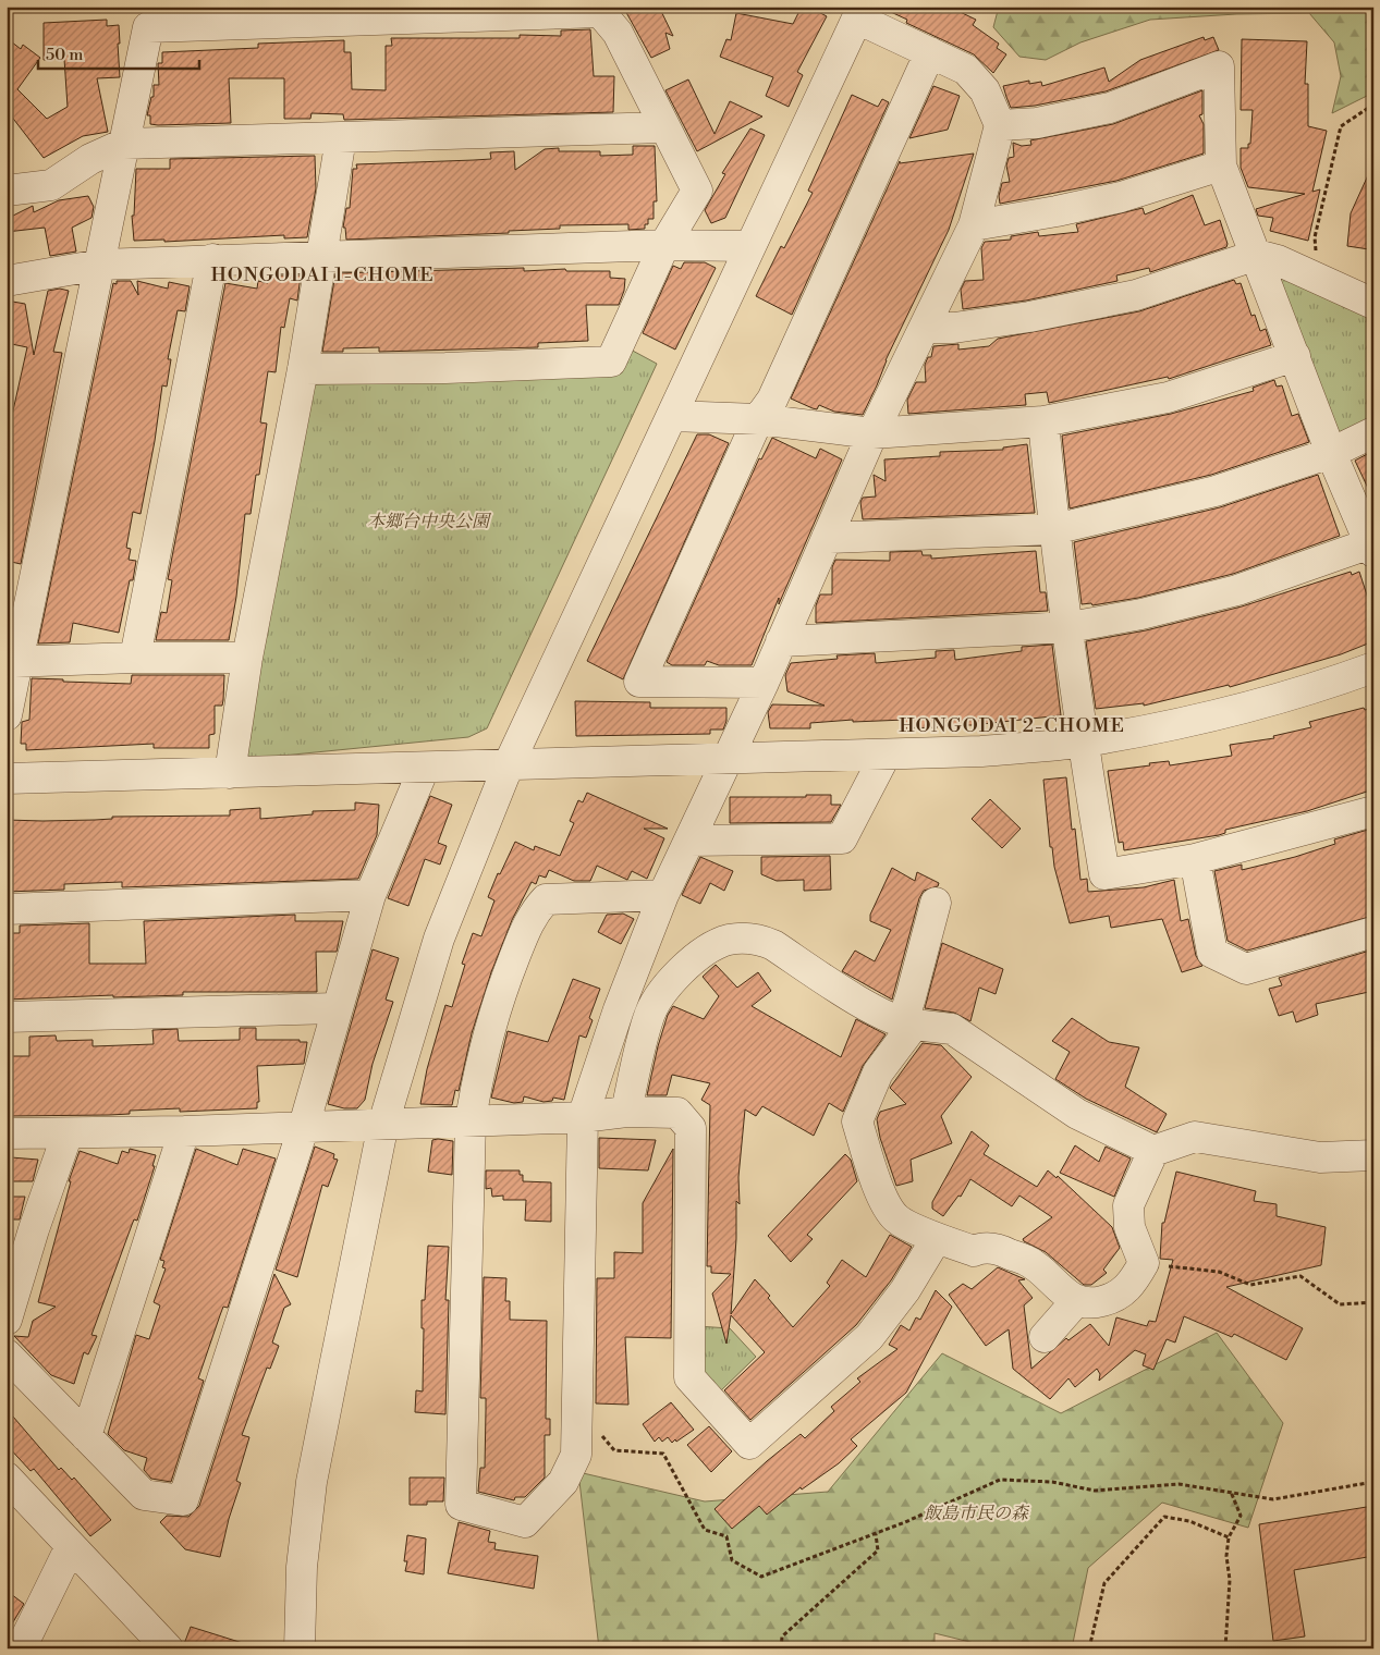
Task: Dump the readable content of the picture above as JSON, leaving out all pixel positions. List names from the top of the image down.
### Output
{
  "districts": ["HONGODAI 1-CHOME", "HONGODAI 2-CHOME"],
  "parks": ["本郷台中央公園", "飯島市民の森"],
  "scale_bar": "50 m"
}
